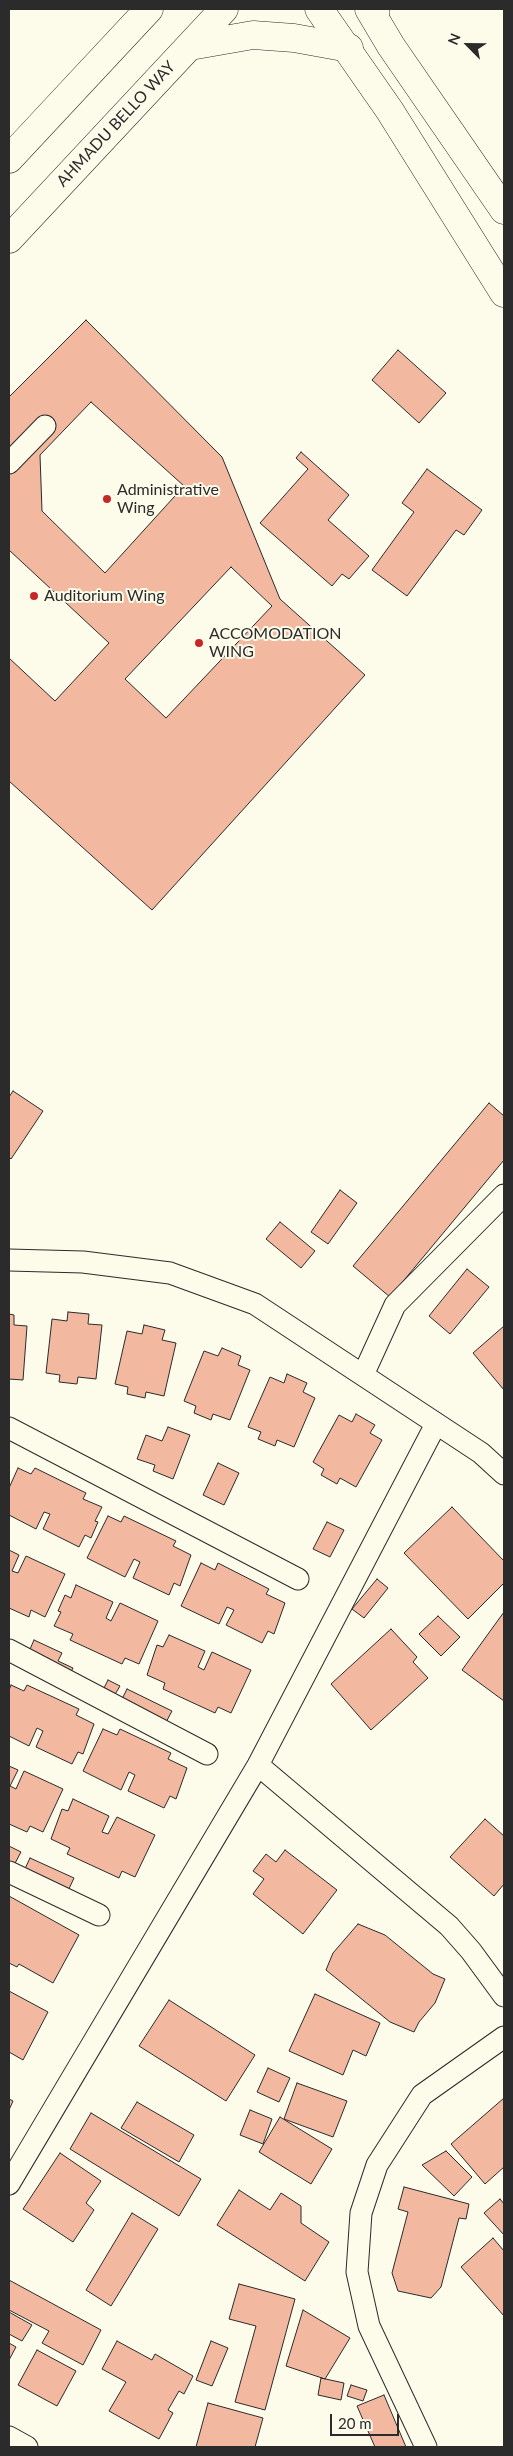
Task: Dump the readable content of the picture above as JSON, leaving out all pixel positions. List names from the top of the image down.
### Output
{
  "streets": {
    "main road": ["AHMADU BELLO WAY"]
  },
  "places": ["Administrative Wing", "Auditorium Wing", "ACCOMODATION WING"],
  "scale_bar": "20 m",
  "north": "top left"
}
